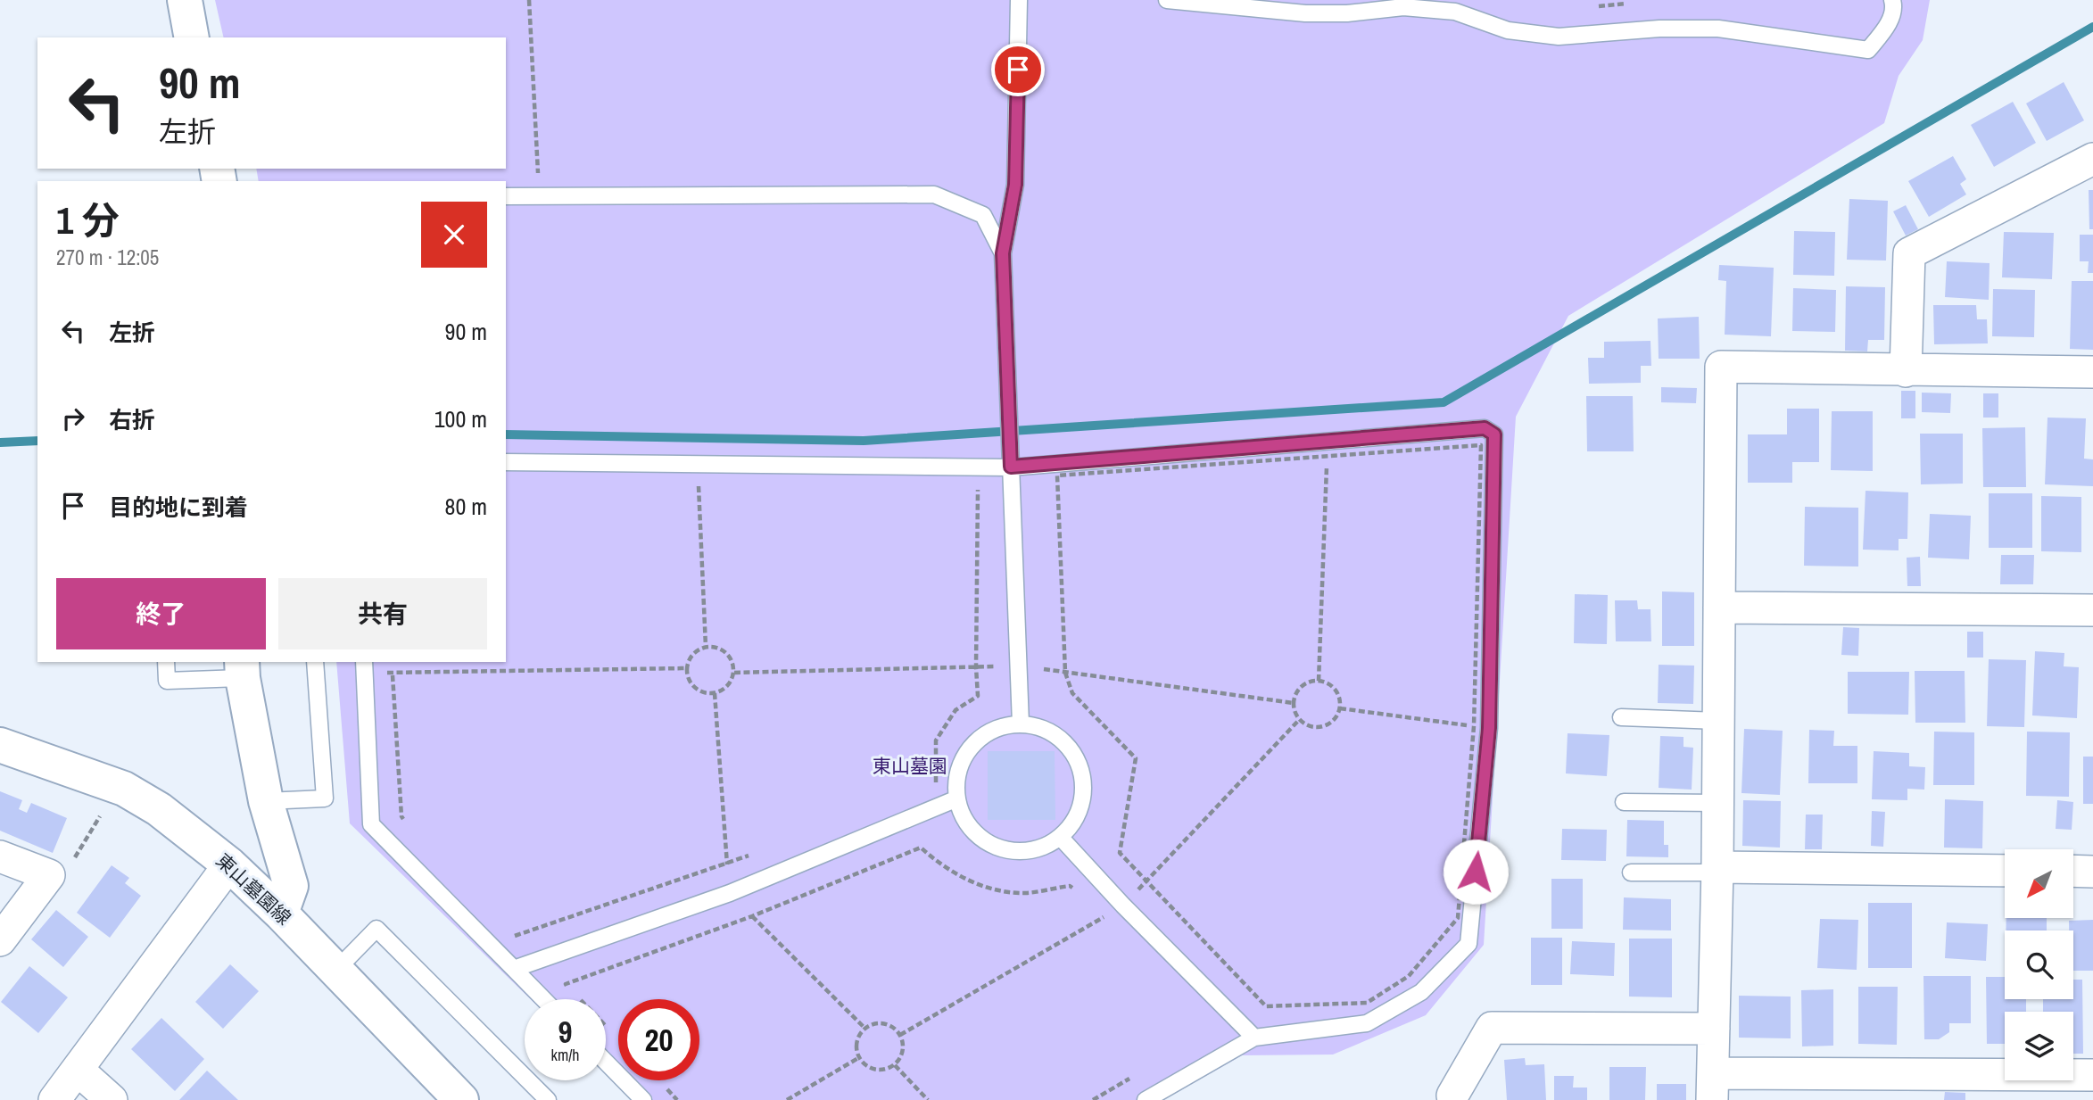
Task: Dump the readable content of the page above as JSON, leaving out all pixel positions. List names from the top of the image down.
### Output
{
  "streets": {
    "street": ["東山墓園線"]
  },
  "parks": ["東山墓園"],
  "north": "bottom left",
  "page": {
    "turn": ["90 m", "左折"],
    "heading": ["1 分", "270 m · 12:05"],
    "list": [
      {
        "name": "左折",
        "value": "90 m"
      },
      {
        "name": "右折",
        "value": "100 m"
      },
      {
        "name": "目的地に到着",
        "value": "80 m"
      }
    ],
    "buttons": ["終了", "共有"],
    "speed": "9 km/h",
    "limit": "20"
  }
}
